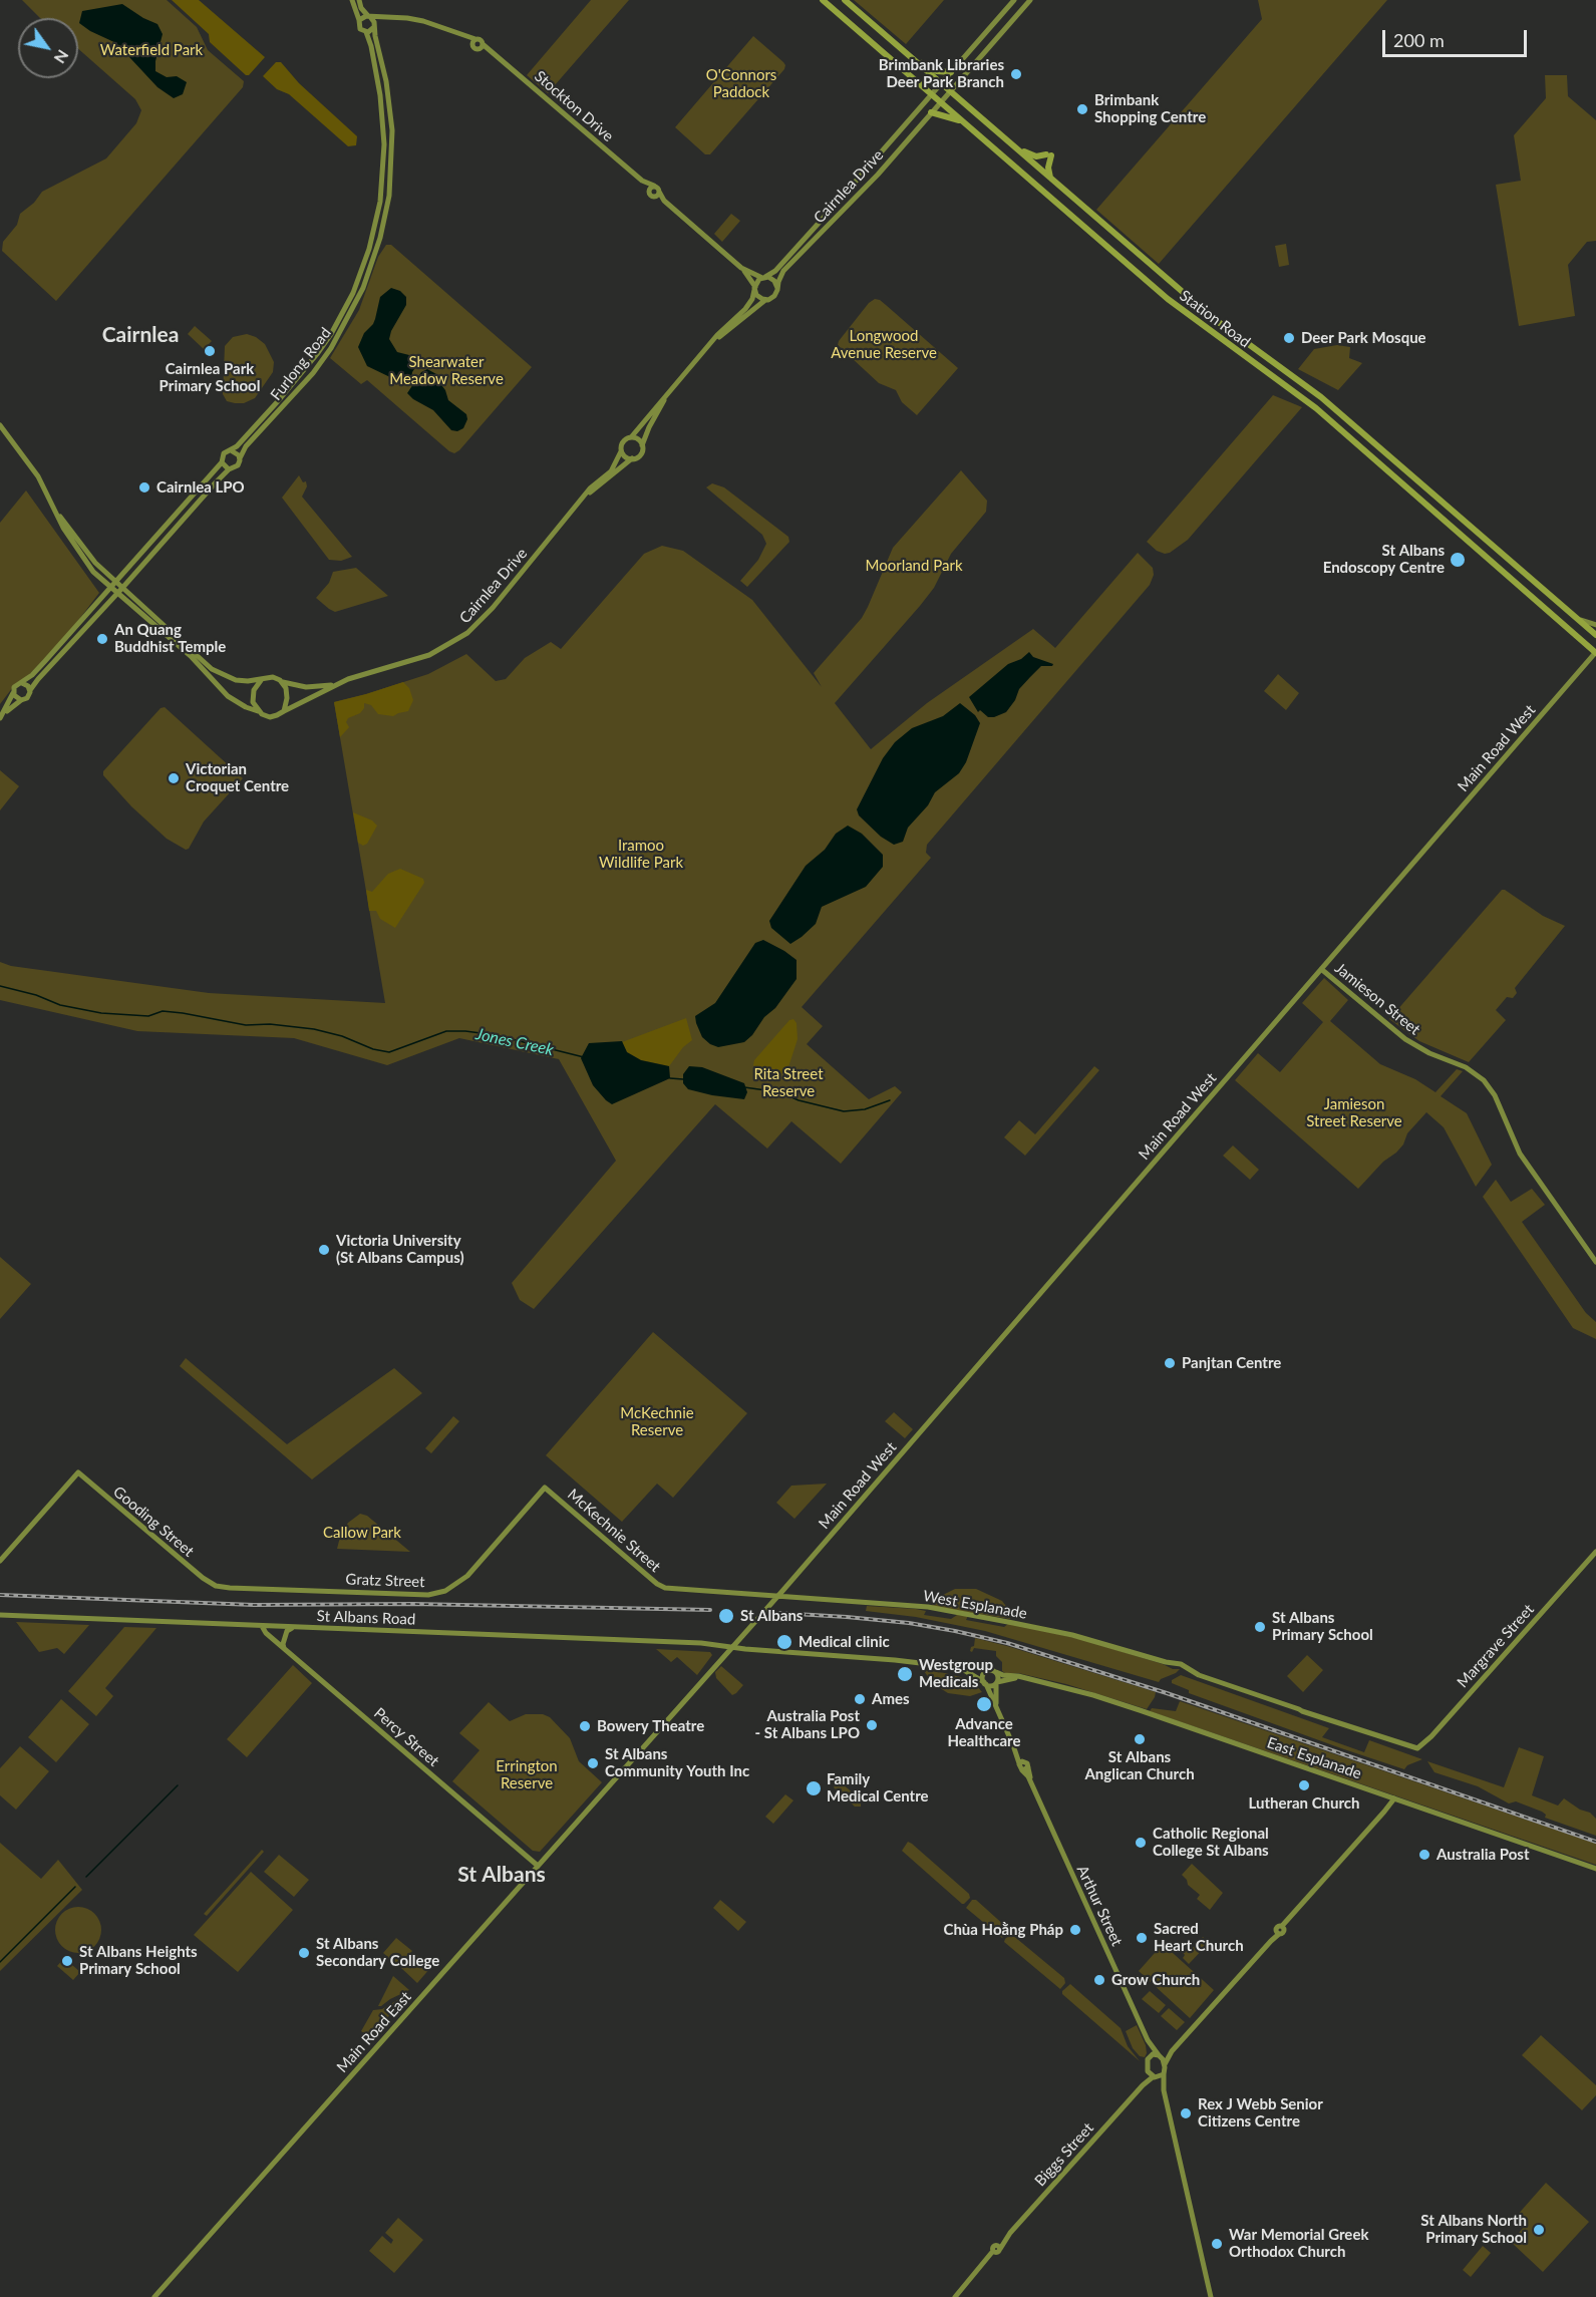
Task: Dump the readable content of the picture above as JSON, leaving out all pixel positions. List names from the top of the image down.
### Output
{
  "streets": {
    "main road": ["Station Road"],
    "street": [
      "Stockton Drive",
      "Cairnlea Drive",
      "Furlong Road",
      "Main Road West",
      "Jamieson Street",
      "Gooding Street",
      "McKechnie Street",
      "Gratz Street",
      "West Esplanade",
      "St Albans Road",
      "Margrave Street",
      "Percy Street",
      "East Esplanade",
      "Arthur Street",
      "Main Road East",
      "Biggs Street"
    ]
  },
  "crossings": [
    ["Cairnlea Drive", "Station Road"],
    ["Station Road", "Main Road West"],
    ["Main Road West", "Jamieson Street"],
    ["Main Road West", "McKechnie Street"],
    ["Main Road West", "West Esplanade"],
    ["Main Road West", "St Albans Road"],
    ["Main Road West", "Main Road East"],
    ["Gooding Street", "Gratz Street"],
    ["McKechnie Street", "Gratz Street"],
    ["McKechnie Street", "West Esplanade"],
    ["West Esplanade", "Margrave Street"],
    ["St Albans Road", "Percy Street"],
    ["St Albans Road", "Main Road East"],
    ["Percy Street", "Main Road East"],
    ["Arthur Street", "Biggs Street"]
  ],
  "districts": ["Cairnlea", "St Albans"],
  "water": ["Jones Creek"],
  "parks": [
    "Waterfield Park",
    "O'Connors Paddock",
    "Longwood Avenue Reserve",
    "Shearwater Meadow Reserve",
    "Moorland Park",
    "Iramoo Wildlife Park",
    "Rita Street Reserve",
    "Jamieson Street Reserve",
    "McKechnie Reserve",
    "Callow Park",
    "Errington Reserve"
  ],
  "places": [
    "Brimbank Libraries Deer Park Branch",
    "Brimbank Shopping Centre",
    "Deer Park Mosque",
    "Cairnlea Park Primary School",
    "Cairnlea LPO",
    "St Albans Endoscopy Centre",
    "An Quang Buddhist Temple",
    "Victorian Croquet Centre",
    "Victoria University (St Albans Campus)",
    "Panjtan Centre",
    "St Albans",
    "St Albans Primary School",
    "Medical clinic",
    "Westgroup Medicals",
    "Ames",
    "Advance Healthcare",
    "Australia Post - St Albans LPO",
    "Bowery Theatre",
    "St Albans Anglican Church",
    "St Albans Community Youth Inc",
    "Lutheran Church",
    "Family Medical Centre",
    "Catholic Regional College St Albans",
    "Australia Post",
    "Chùa Hoằng Pháp",
    "Sacred Heart Church",
    "St Albans Secondary College",
    "St Albans Heights Primary School",
    "Grow Church",
    "Rex J Webb Senior Citizens Centre",
    "St Albans North Primary School",
    "War Memorial Greek Orthodox Church"
  ],
  "scale_bar": "200 m",
  "north": "bottom right"
}
